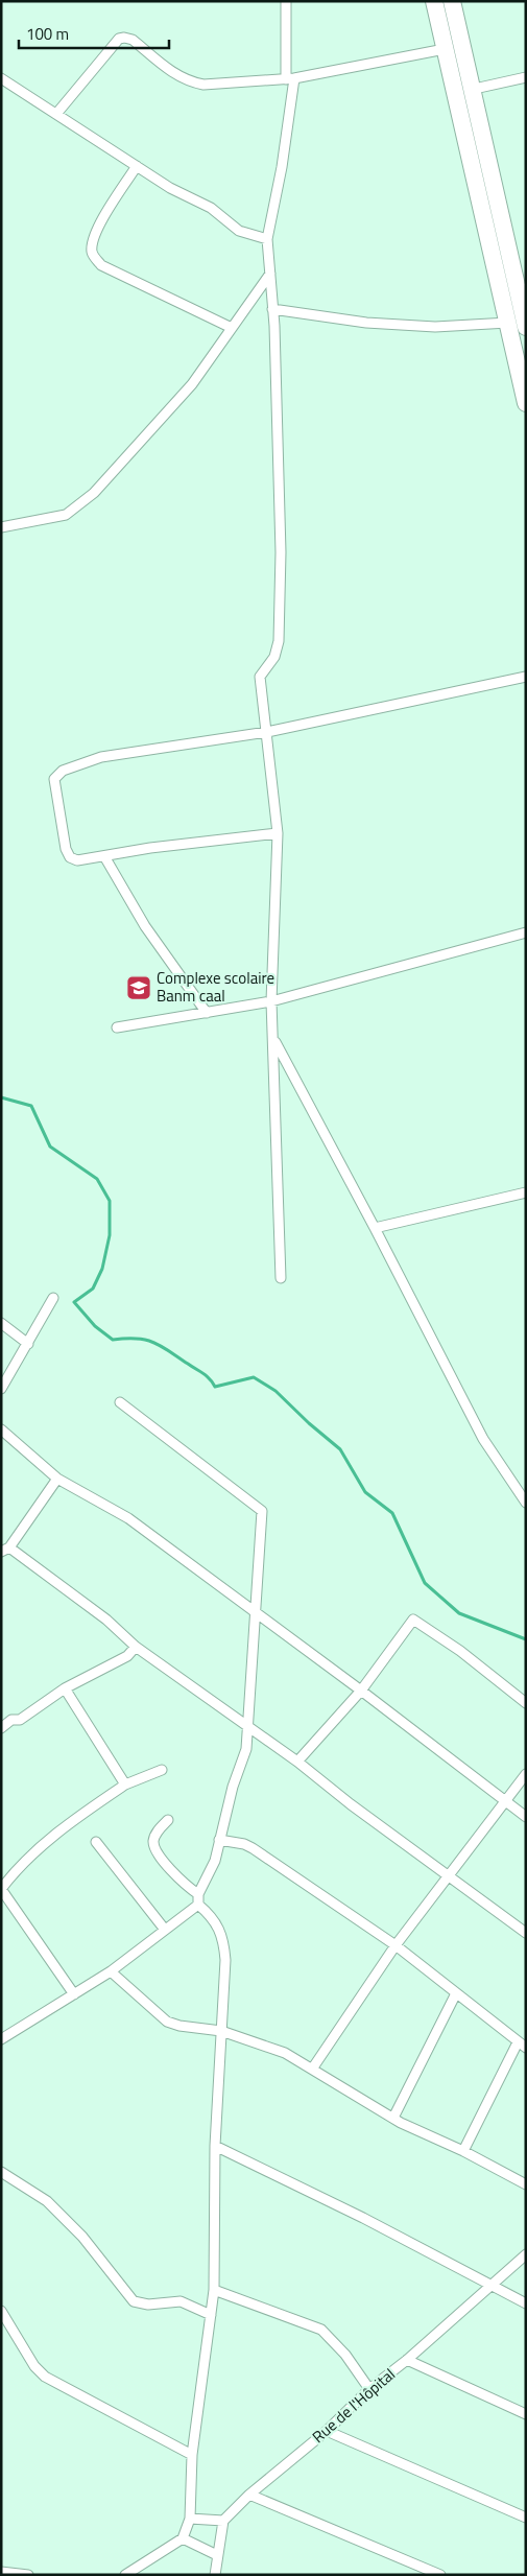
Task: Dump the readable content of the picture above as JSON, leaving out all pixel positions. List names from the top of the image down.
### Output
{
  "streets": {
    "street": ["Rue de l'Hôpital"]
  },
  "places": {
    "school or university": ["Complexe scolaire Banm caal"]
  },
  "scale_bar": "100 m"
}
